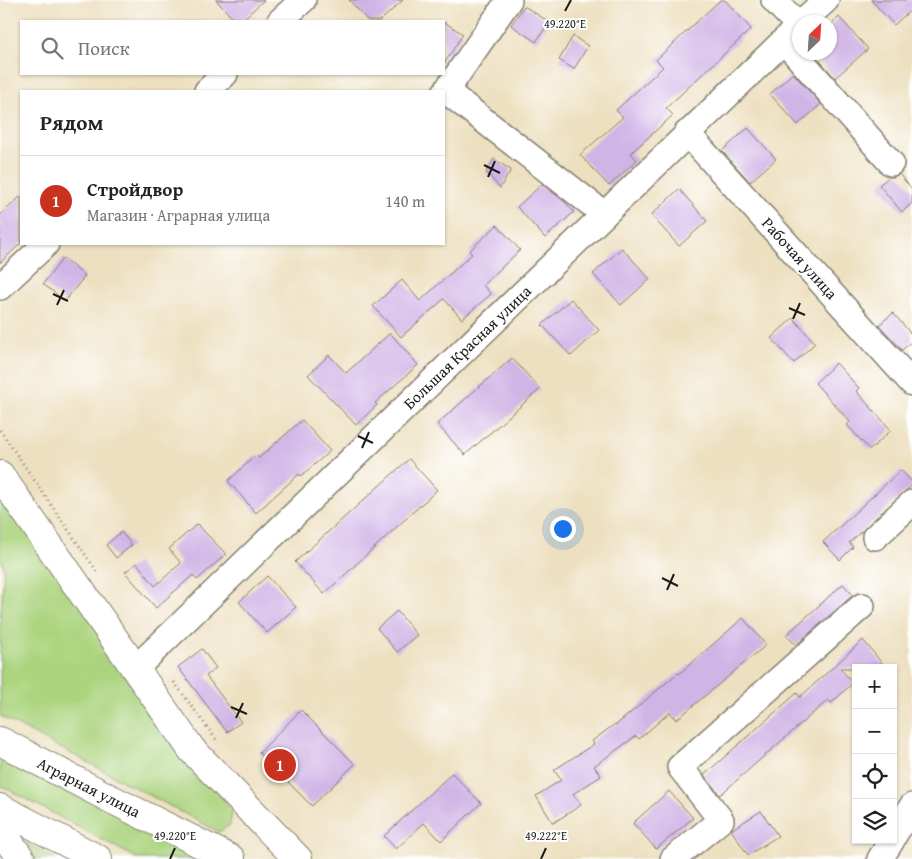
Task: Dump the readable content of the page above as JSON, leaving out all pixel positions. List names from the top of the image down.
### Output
{
  "streets": {
    "main road": ["Аграрная улица"],
    "street": ["Рабочая улица", "Большая Красная улица"]
  },
  "crossings": [
    ["Рабочая улица", "Большая Красная улица"]
  ],
  "north": "top right",
  "page": {
    "search": "Поиск",
    "heading": "Рядом",
    "list": [
      {
        "mark": "1",
        "name": "Стройдвор",
        "note": "Магазин · Аграрная улица",
        "value": "140 m"
      }
    ],
    "map_buttons": ["+", "−"],
    "pins": "1"
  },
  "coordinates": ["49.220°E", "49.222°E"]
}
